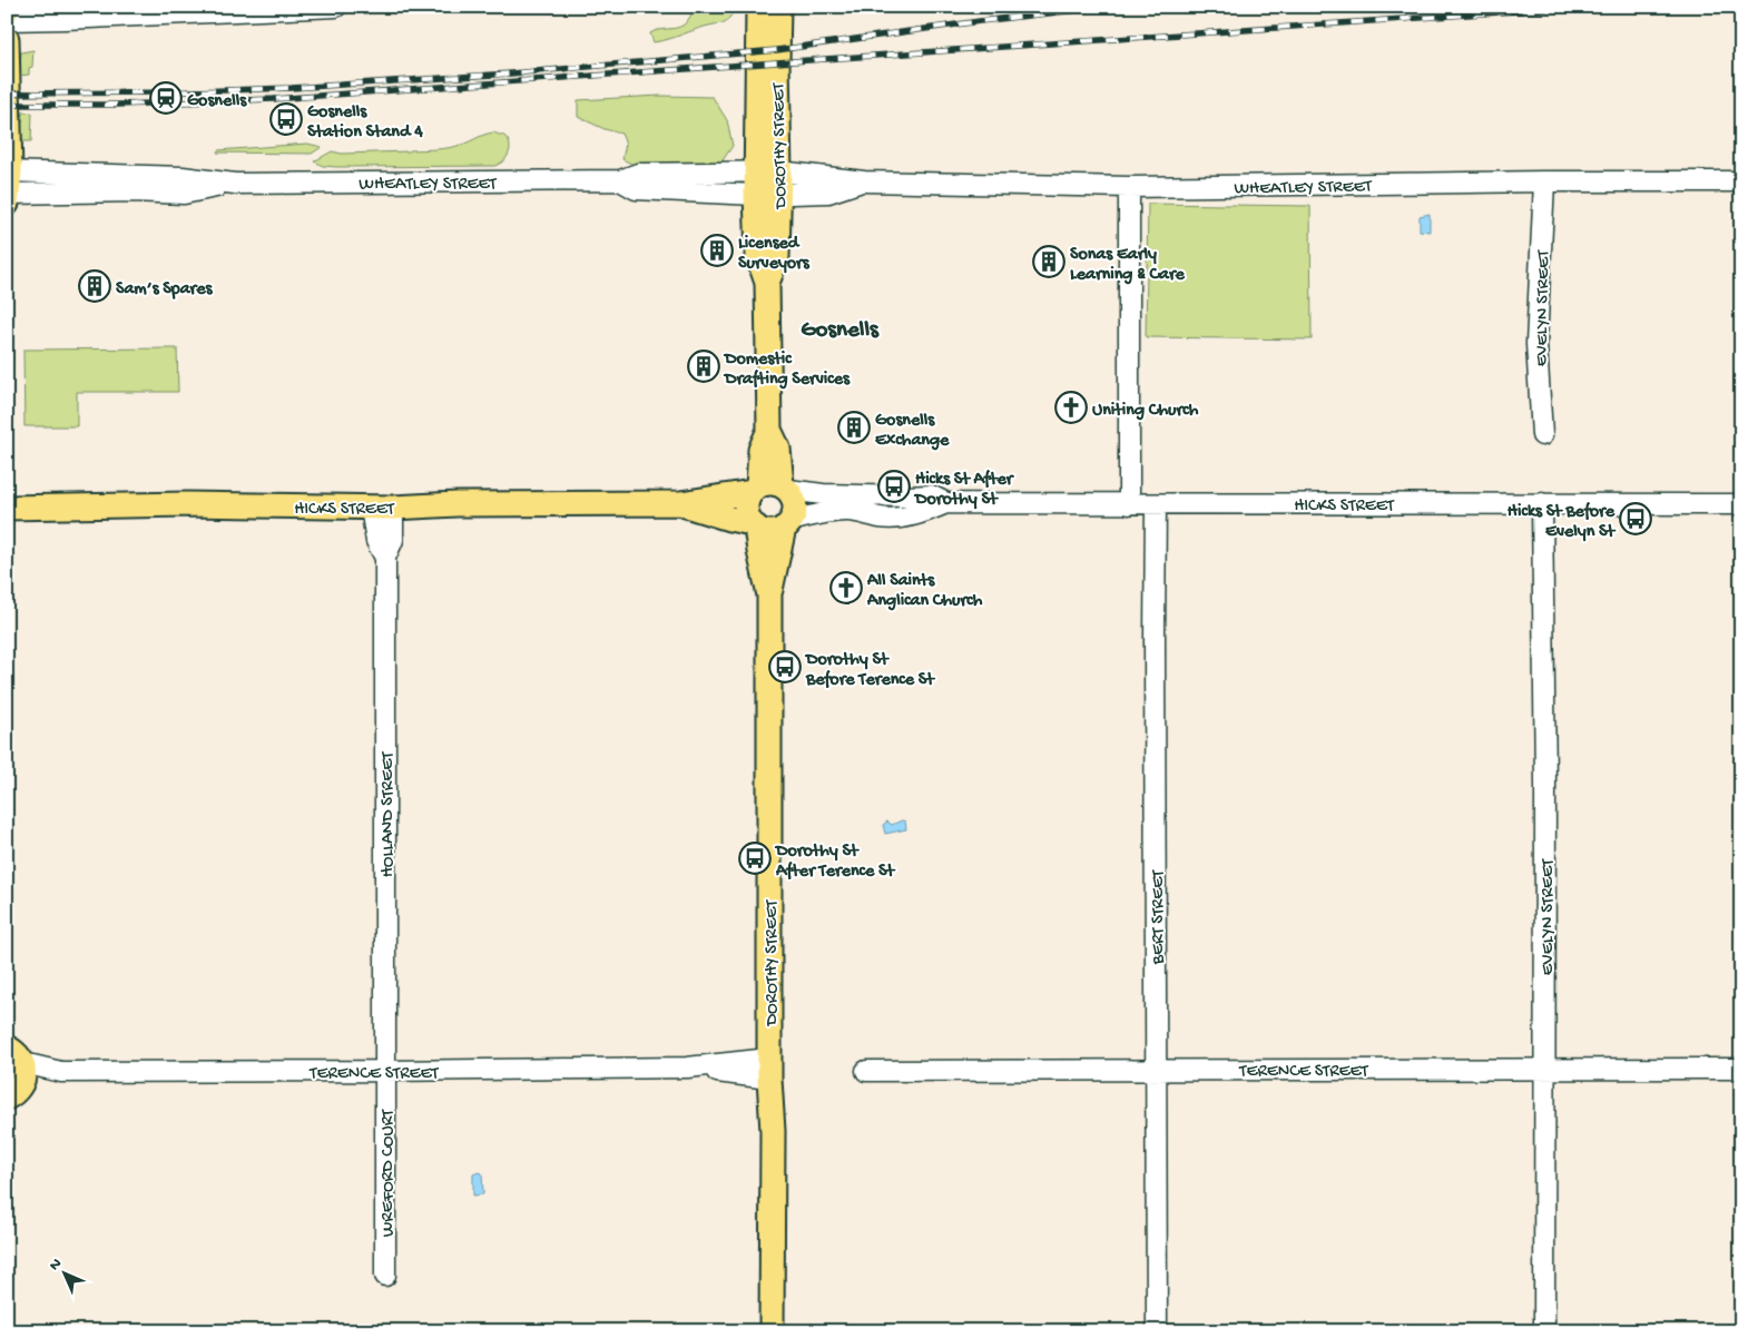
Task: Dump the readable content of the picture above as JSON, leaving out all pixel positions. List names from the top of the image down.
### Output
{
  "streets": {
    "main road": ["DOROTHY STREET", "HICKS STREET"],
    "street": [
      "WHEATLEY STREET",
      "EVELYN STREET",
      "HOLLAND STREET",
      "BERT STREET",
      "TERENCE STREET",
      "WREFORD COURT"
    ]
  },
  "crossings": [
    ["DOROTHY STREET", "WHEATLEY STREET"],
    ["DOROTHY STREET", "HICKS STREET"],
    ["DOROTHY STREET", "TERENCE STREET"],
    ["WHEATLEY STREET", "EVELYN STREET"],
    ["EVELYN STREET", "HICKS STREET"],
    ["EVELYN STREET", "TERENCE STREET"],
    ["HICKS STREET", "HOLLAND STREET"],
    ["HICKS STREET", "BERT STREET"],
    ["HOLLAND STREET", "TERENCE STREET"],
    ["HOLLAND STREET", "WREFORD COURT"],
    ["BERT STREET", "TERENCE STREET"],
    ["TERENCE STREET", "WREFORD COURT"]
  ],
  "districts": ["Gosnells"],
  "places": {
    "station": ["Gosnells"],
    "bus stop": [
      "Gosnells Station Stand 4",
      "Hicks St After Dorothy St",
      "Hicks St Before Evelyn St",
      "Dorothy St Before Terence St",
      "Dorothy St After Terence St"
    ],
    "building": [
      "Licensed Surveyors",
      "Sonas Early Learning & Care",
      "Sam’s Spares",
      "Domestic Drafting Services",
      "Gosnells Exchange"
    ],
    "church": ["Uniting Church", "All Saints Anglican Church"]
  },
  "north": "top left"
}
